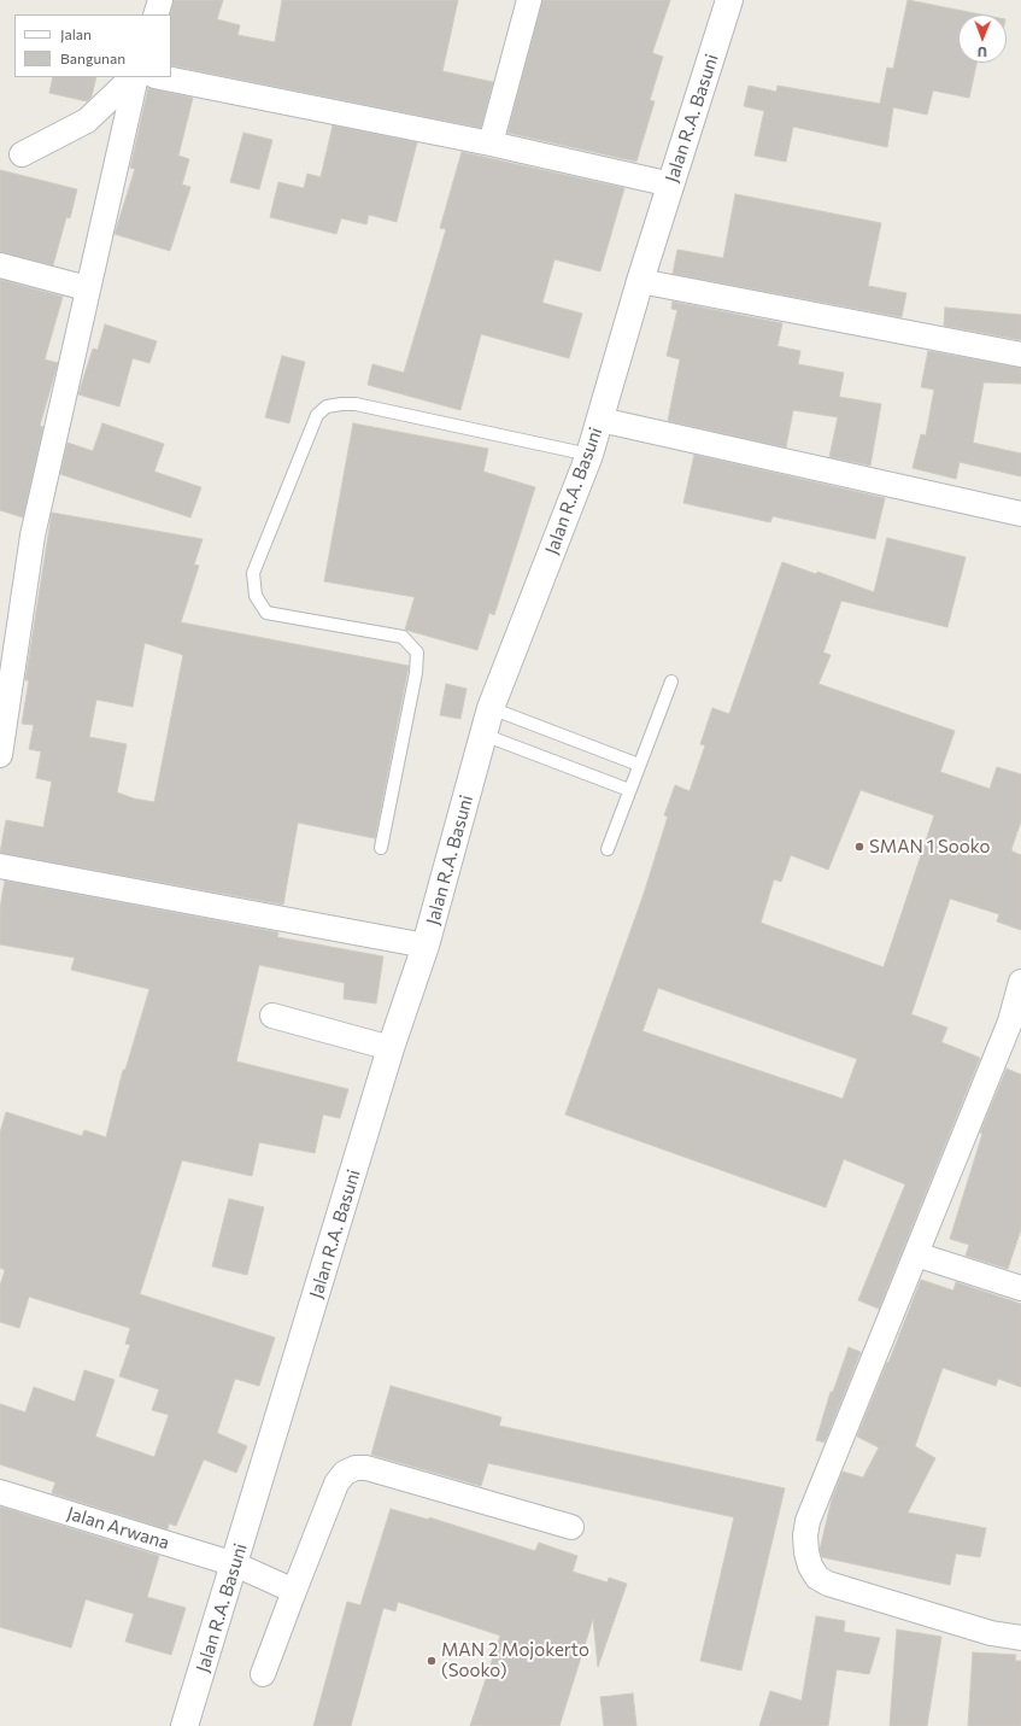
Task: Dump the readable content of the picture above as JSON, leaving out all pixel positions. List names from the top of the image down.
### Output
{
  "streets": {
    "main road": ["Jalan R.A. Basuni"],
    "street": ["Jalan Arwana"]
  },
  "crossings": [
    ["Jalan R.A. Basuni", "Jalan Arwana"]
  ],
  "places": ["SMAN 1 Sooko", "MAN 2 Mojokerto (Sooko)"],
  "legend": ["Jalan", "Bangunan"],
  "north": "bottom"
}
